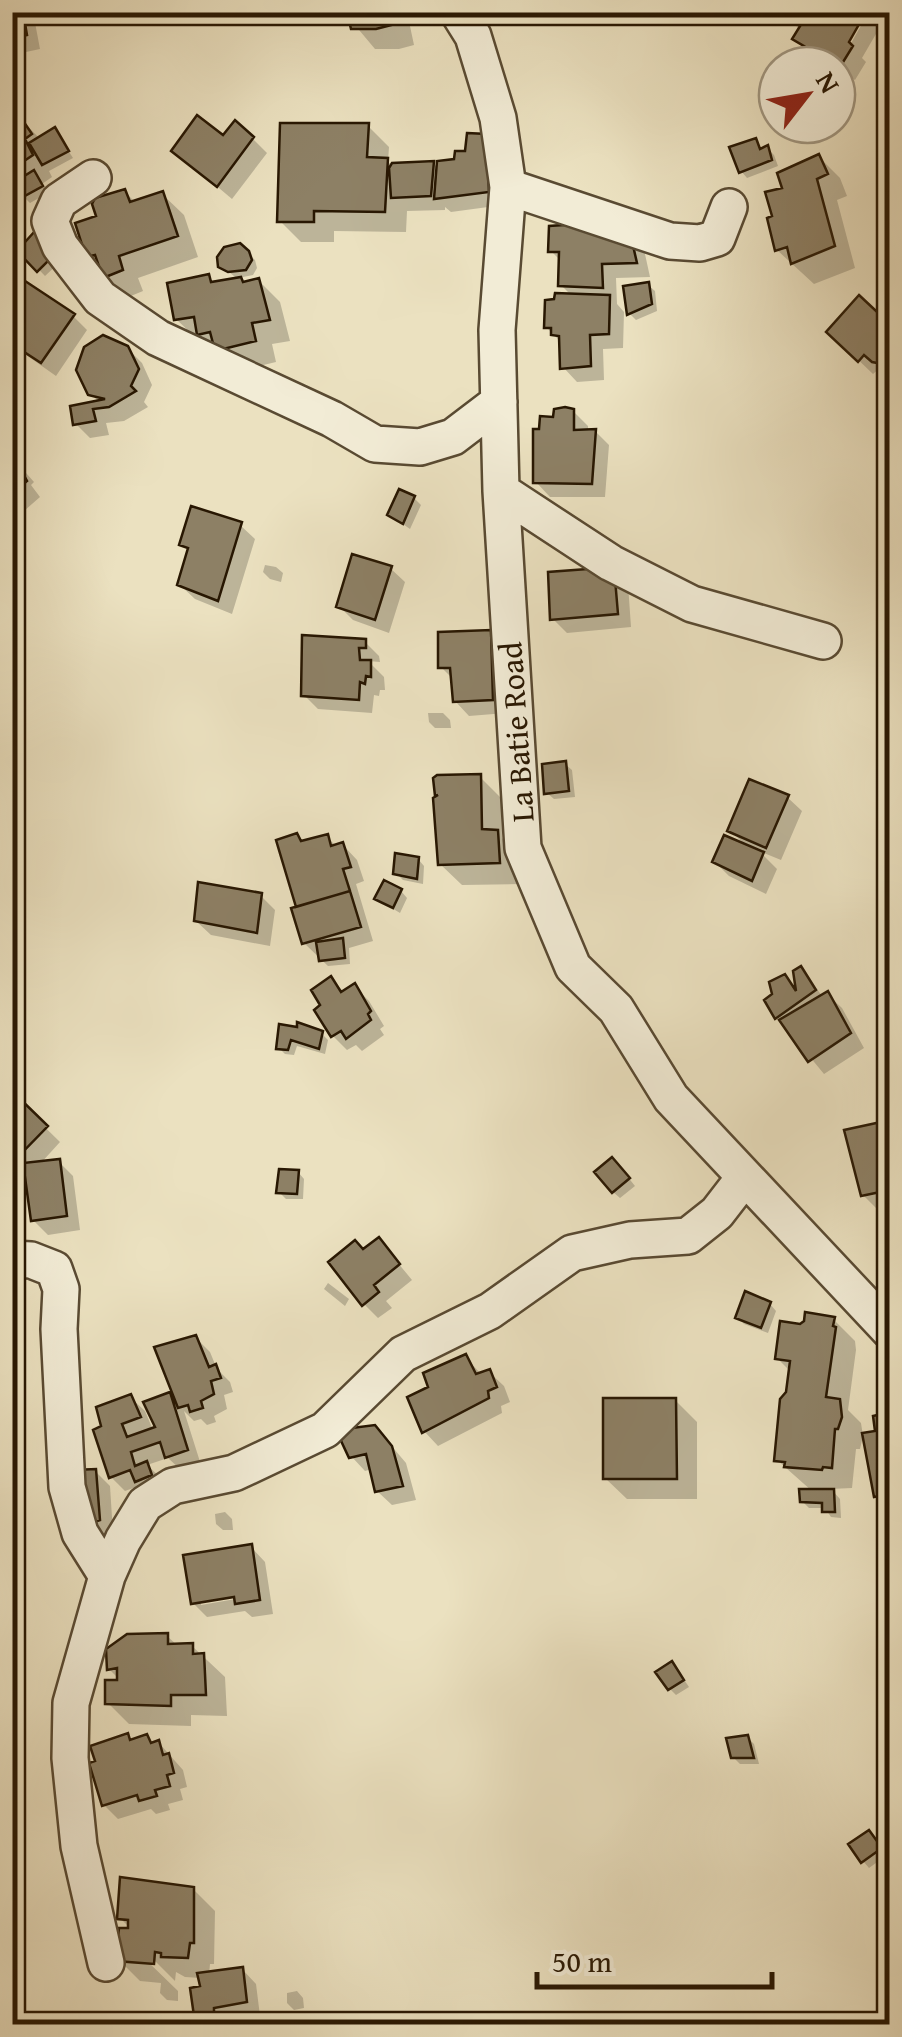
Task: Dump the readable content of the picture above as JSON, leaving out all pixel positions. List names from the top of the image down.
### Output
{
  "streets": {
    "street": ["La Batie Road"]
  },
  "scale_bar": "50 m",
  "north": "top right"
}
